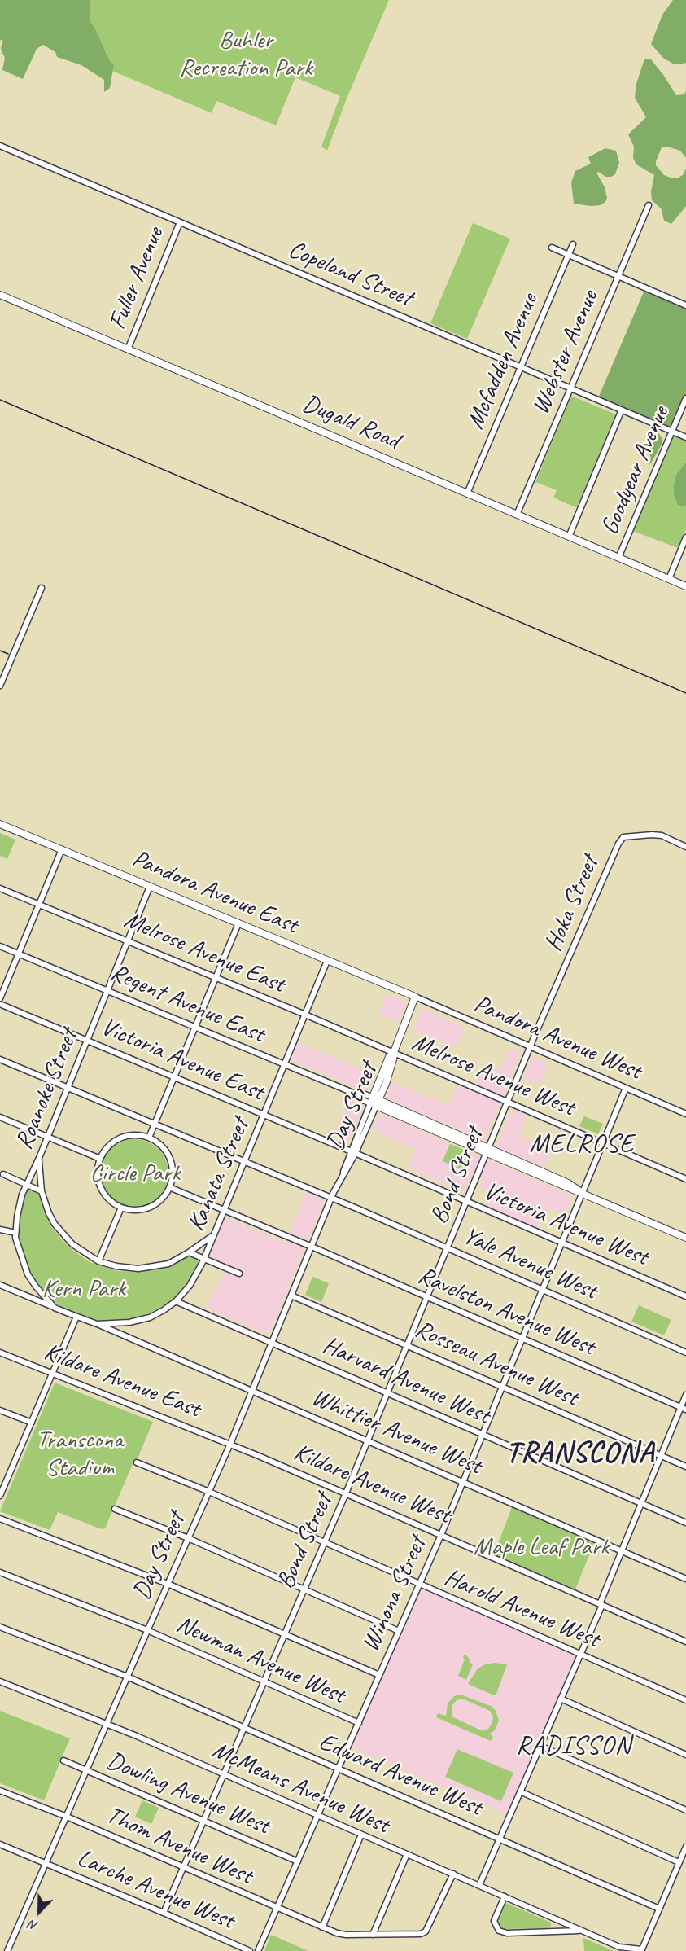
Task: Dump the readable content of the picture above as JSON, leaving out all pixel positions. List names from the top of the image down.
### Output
{
  "streets": {
    "main road": ["Dugald Road", "Pandora Avenue East", "Day Street"],
    "street": [
      "Copeland Street",
      "Fuller Avenue",
      "Webster Avenue",
      "Mcfadden Avenue",
      "Goodyear Avenue",
      "Hoka Street",
      "Melrose Avenue East",
      "Regent Avenue East",
      "Pandora Avenue West",
      "Victoria Avenue East",
      "Melrose Avenue West",
      "Roanoke Street",
      "Kanata Street",
      "Bond Street",
      "Victoria Avenue West",
      "Yale Avenue West",
      "Ravelston Avenue West",
      "Rosseau Avenue West",
      "Kildare Avenue East",
      "Harvard Avenue West",
      "Whittier Avenue West",
      "Kildare Avenue West",
      "Winona Street",
      "Harold Avenue West",
      "Newman Avenue West",
      "Edward Avenue West",
      "McMeans Avenue West",
      "Dowling Avenue West",
      "Thom Avenue West",
      "Larche Avenue West"
    ]
  },
  "crossings": [
    ["Copeland Street", "Fuller Avenue"],
    ["Copeland Street", "Webster Avenue"],
    ["Copeland Street", "Mcfadden Avenue"],
    ["Copeland Street", "Goodyear Avenue"],
    ["Fuller Avenue", "Dugald Road"],
    ["Webster Avenue", "Dugald Road"],
    ["Mcfadden Avenue", "Dugald Road"],
    ["Dugald Road", "Goodyear Avenue"],
    ["Pandora Avenue East", "Pandora Avenue West"],
    ["Pandora Avenue East", "Roanoke Street"],
    ["Pandora Avenue East", "Day Street"],
    ["Pandora Avenue East", "Kanata Street"],
    ["Hoka Street", "Pandora Avenue West"],
    ["Hoka Street", "Bond Street"],
    ["Melrose Avenue East", "Melrose Avenue West"],
    ["Melrose Avenue East", "Roanoke Street"],
    ["Melrose Avenue East", "Day Street"],
    ["Melrose Avenue East", "Kanata Street"],
    ["Regent Avenue East", "Roanoke Street"],
    ["Regent Avenue East", "Day Street"],
    ["Regent Avenue East", "Kanata Street"],
    ["Pandora Avenue West", "Day Street"],
    ["Pandora Avenue West", "Bond Street"],
    ["Pandora Avenue West", "Winona Street"],
    ["Victoria Avenue East", "Roanoke Street"],
    ["Victoria Avenue East", "Day Street"],
    ["Victoria Avenue East", "Kanata Street"],
    ["Victoria Avenue East", "Victoria Avenue West"],
    ["Melrose Avenue West", "Day Street"],
    ["Melrose Avenue West", "Bond Street"],
    ["Melrose Avenue West", "Winona Street"],
    ["Roanoke Street", "Kanata Street"],
    ["Roanoke Street", "Yale Avenue West"],
    ["Day Street", "Victoria Avenue West"],
    ["Day Street", "Yale Avenue West"],
    ["Day Street", "Ravelston Avenue West"],
    ["Day Street", "Rosseau Avenue West"],
    ["Day Street", "Kildare Avenue East"],
    ["Day Street", "Harvard Avenue West"],
    ["Day Street", "Whittier Avenue West"],
    ["Day Street", "Kildare Avenue West"],
    ["Day Street", "Harold Avenue West"],
    ["Day Street", "Newman Avenue West"],
    ["Day Street", "Edward Avenue West"],
    ["Day Street", "McMeans Avenue West"],
    ["Day Street", "Dowling Avenue West"],
    ["Day Street", "Thom Avenue West"],
    ["Day Street", "Larche Avenue West"],
    ["Kanata Street", "Yale Avenue West"],
    ["Kanata Street", "Ravelston Avenue West"],
    ["Kanata Street", "Harvard Avenue West"],
    ["Kanata Street", "Whittier Avenue West"],
    ["Bond Street", "Victoria Avenue West"],
    ["Bond Street", "Yale Avenue West"],
    ["Bond Street", "Ravelston Avenue West"],
    ["Bond Street", "Rosseau Avenue West"],
    ["Bond Street", "Harvard Avenue West"],
    ["Bond Street", "Whittier Avenue West"],
    ["Bond Street", "Kildare Avenue West"],
    ["Bond Street", "Harold Avenue West"],
    ["Bond Street", "Newman Avenue West"],
    ["Bond Street", "Edward Avenue West"],
    ["Bond Street", "McMeans Avenue West"],
    ["Bond Street", "Dowling Avenue West"],
    ["Bond Street", "Thom Avenue West"],
    ["Bond Street", "Larche Avenue West"],
    ["Victoria Avenue West", "Winona Street"],
    ["Yale Avenue West", "Winona Street"],
    ["Ravelston Avenue West", "Winona Street"],
    ["Rosseau Avenue West", "Winona Street"],
    ["Kildare Avenue East", "Kildare Avenue West"],
    ["Harvard Avenue West", "Winona Street"],
    ["Whittier Avenue West", "Winona Street"],
    ["Kildare Avenue West", "Winona Street"],
    ["Winona Street", "Harold Avenue West"],
    ["Winona Street", "Newman Avenue West"],
    ["Winona Street", "Edward Avenue West"],
    ["Winona Street", "McMeans Avenue West"],
    ["Winona Street", "Dowling Avenue West"],
    ["Winona Street", "Thom Avenue West"],
    ["McMeans Avenue West", "Thom Avenue West"]
  ],
  "districts": ["MELROSE", "TRANSCONA", "RADISSON"],
  "parks": [
    "Buhler Recreation Park",
    "Circle Park",
    "Kern Park",
    "Transcona Stadium",
    "Maple Leaf Park"
  ],
  "north": "bottom left"
}
